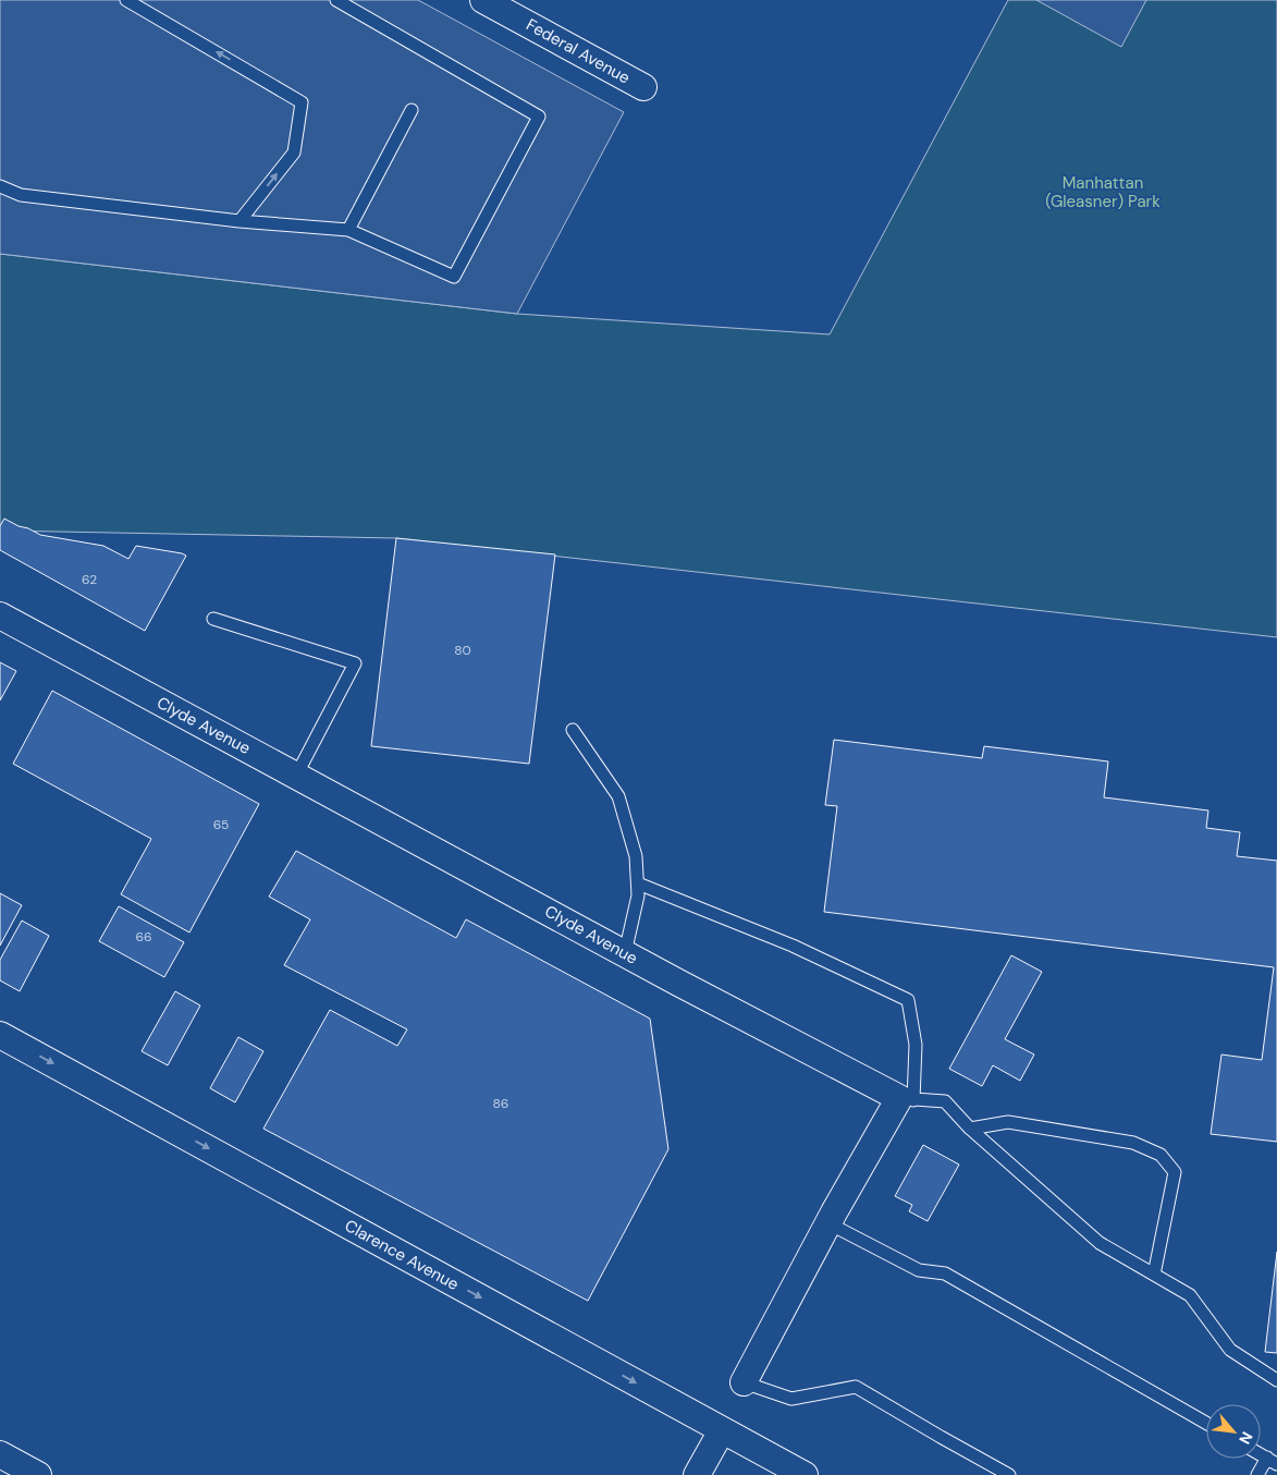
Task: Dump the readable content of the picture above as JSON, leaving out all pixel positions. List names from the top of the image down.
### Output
{
  "streets": {
    "street": ["Federal Avenue", "Clyde Avenue", "Clarence Avenue"]
  },
  "one_way": ["Clarence Avenue"],
  "parks": ["Manhattan (Gleasner) Park"],
  "house_numbers": [
    "62",
    "80",
    "65",
    "66",
    "86"
  ],
  "north": "bottom right"
}
